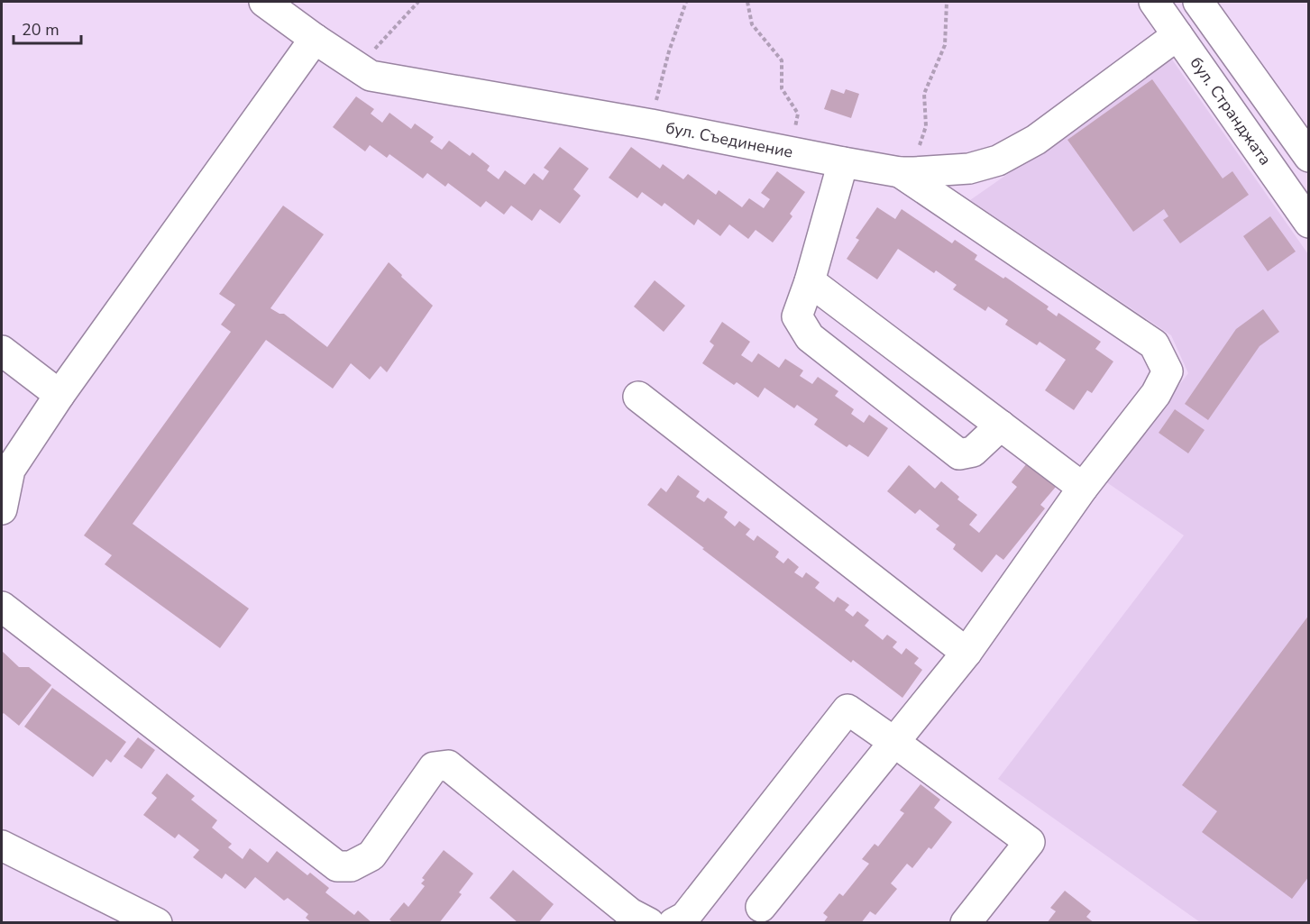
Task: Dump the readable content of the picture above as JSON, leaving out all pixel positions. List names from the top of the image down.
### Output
{
  "streets": {
    "street": ["бул. Странджата", "бул. Съединение"]
  },
  "crossings": [
    ["бул. Странджата", "бул. Съединение"]
  ],
  "scale_bar": "20 m"
}
